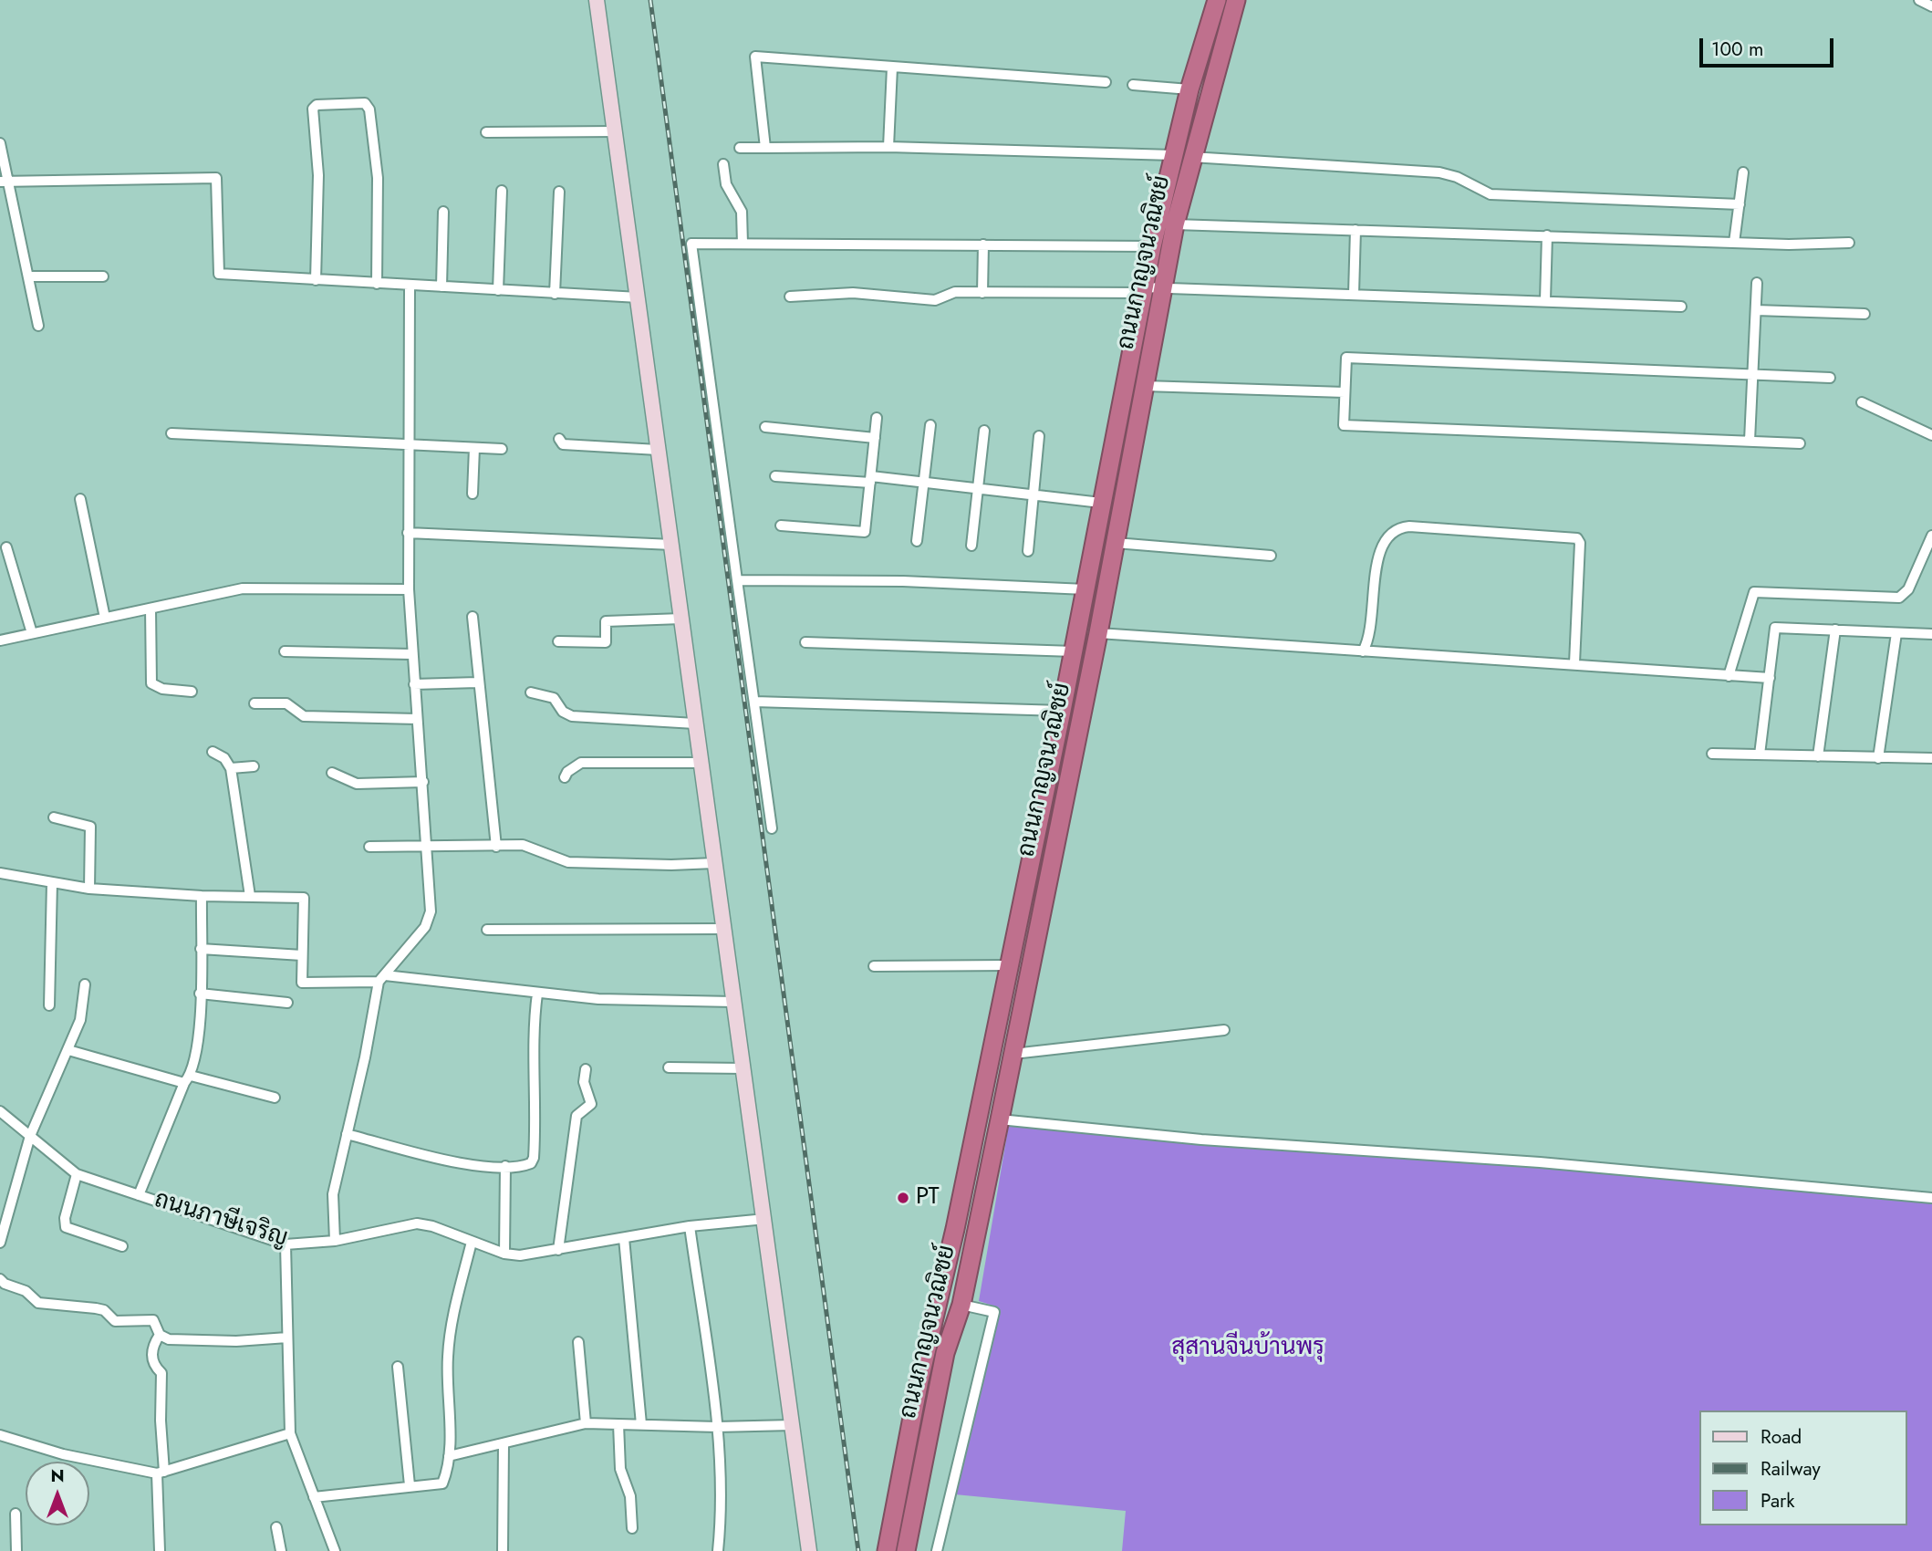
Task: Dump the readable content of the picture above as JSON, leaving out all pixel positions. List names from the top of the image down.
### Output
{
  "streets": {
    "highway": ["ถนนกาญจนวณิชย์"],
    "street": ["ถนนภาษีเจริญ"]
  },
  "parks": ["สุสานจีนบ้านพรุ"],
  "places": ["PT"],
  "legend": ["Road", "Railway", "Park"],
  "scale_bar": "100 m",
  "north": "top"
}
